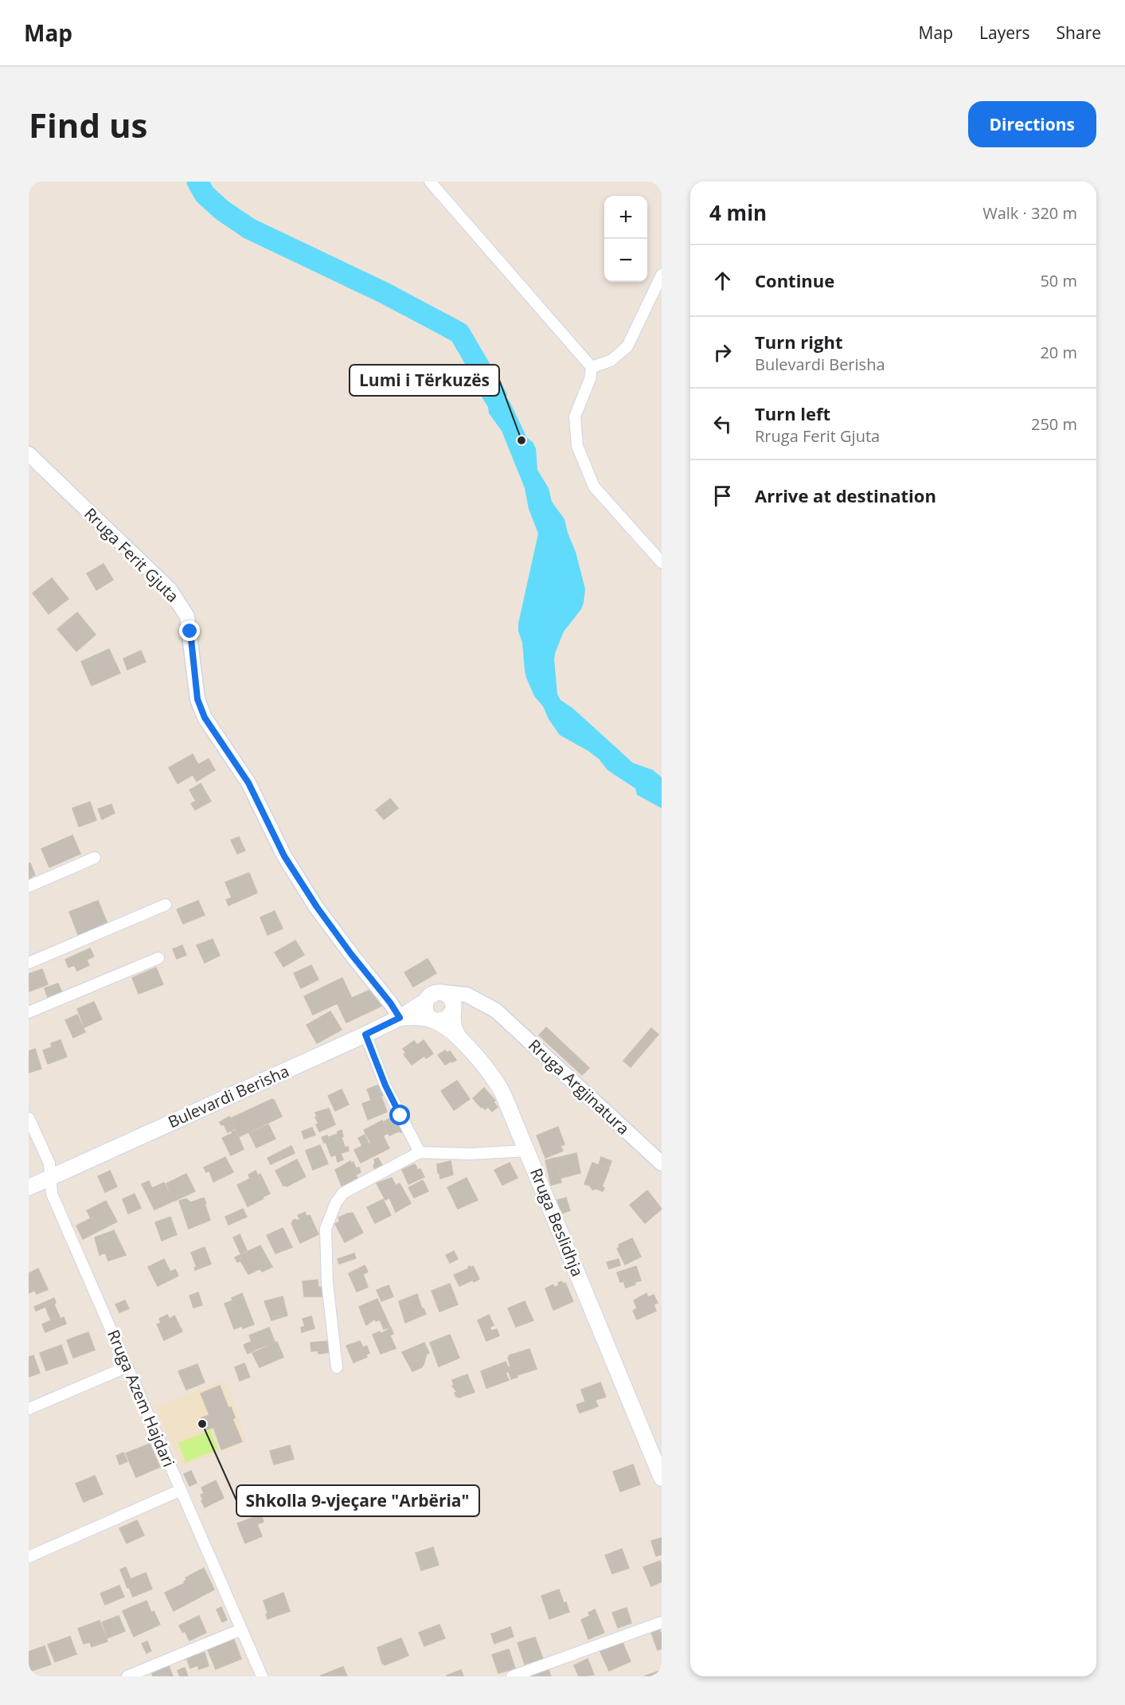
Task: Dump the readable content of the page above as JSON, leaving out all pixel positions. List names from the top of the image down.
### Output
{
  "streets": {
    "main road": ["Bulevardi Berisha", "Rruga Beslidhja"],
    "street": ["Rruga Ferit Gjuta", "Rruga Argjinatura", "Rruga Azem Hajdari"]
  },
  "crossings": [
    ["Rruga Ferit Gjuta", "Bulevardi Berisha"],
    ["Rruga Ferit Gjuta", "Rruga Beslidhja"],
    ["Rruga Argjinatura", "Bulevardi Berisha"],
    ["Rruga Argjinatura", "Rruga Beslidhja"],
    ["Bulevardi Berisha", "Rruga Beslidhja"],
    ["Bulevardi Berisha", "Rruga Azem Hajdari"]
  ],
  "places": ["Lumi i Tërkuzës", "Shkolla 9-vjeçare \"Arbëria\""],
  "page": {
    "header": "Map",
    "nav": ["Map", "Layers", "Share"],
    "buttons": "Directions",
    "title": "Find us",
    "heading": ["4 min", "Walk · 320 m"],
    "map_buttons": ["+", "−"],
    "list": [
      ["Continue", "50 m"],
      ["Turn right", "Bulevardi Berisha", "20 m"],
      ["Turn left", "Rruga Ferit Gjuta", "250 m"],
      "Arrive at destination"
    ]
  }
}
